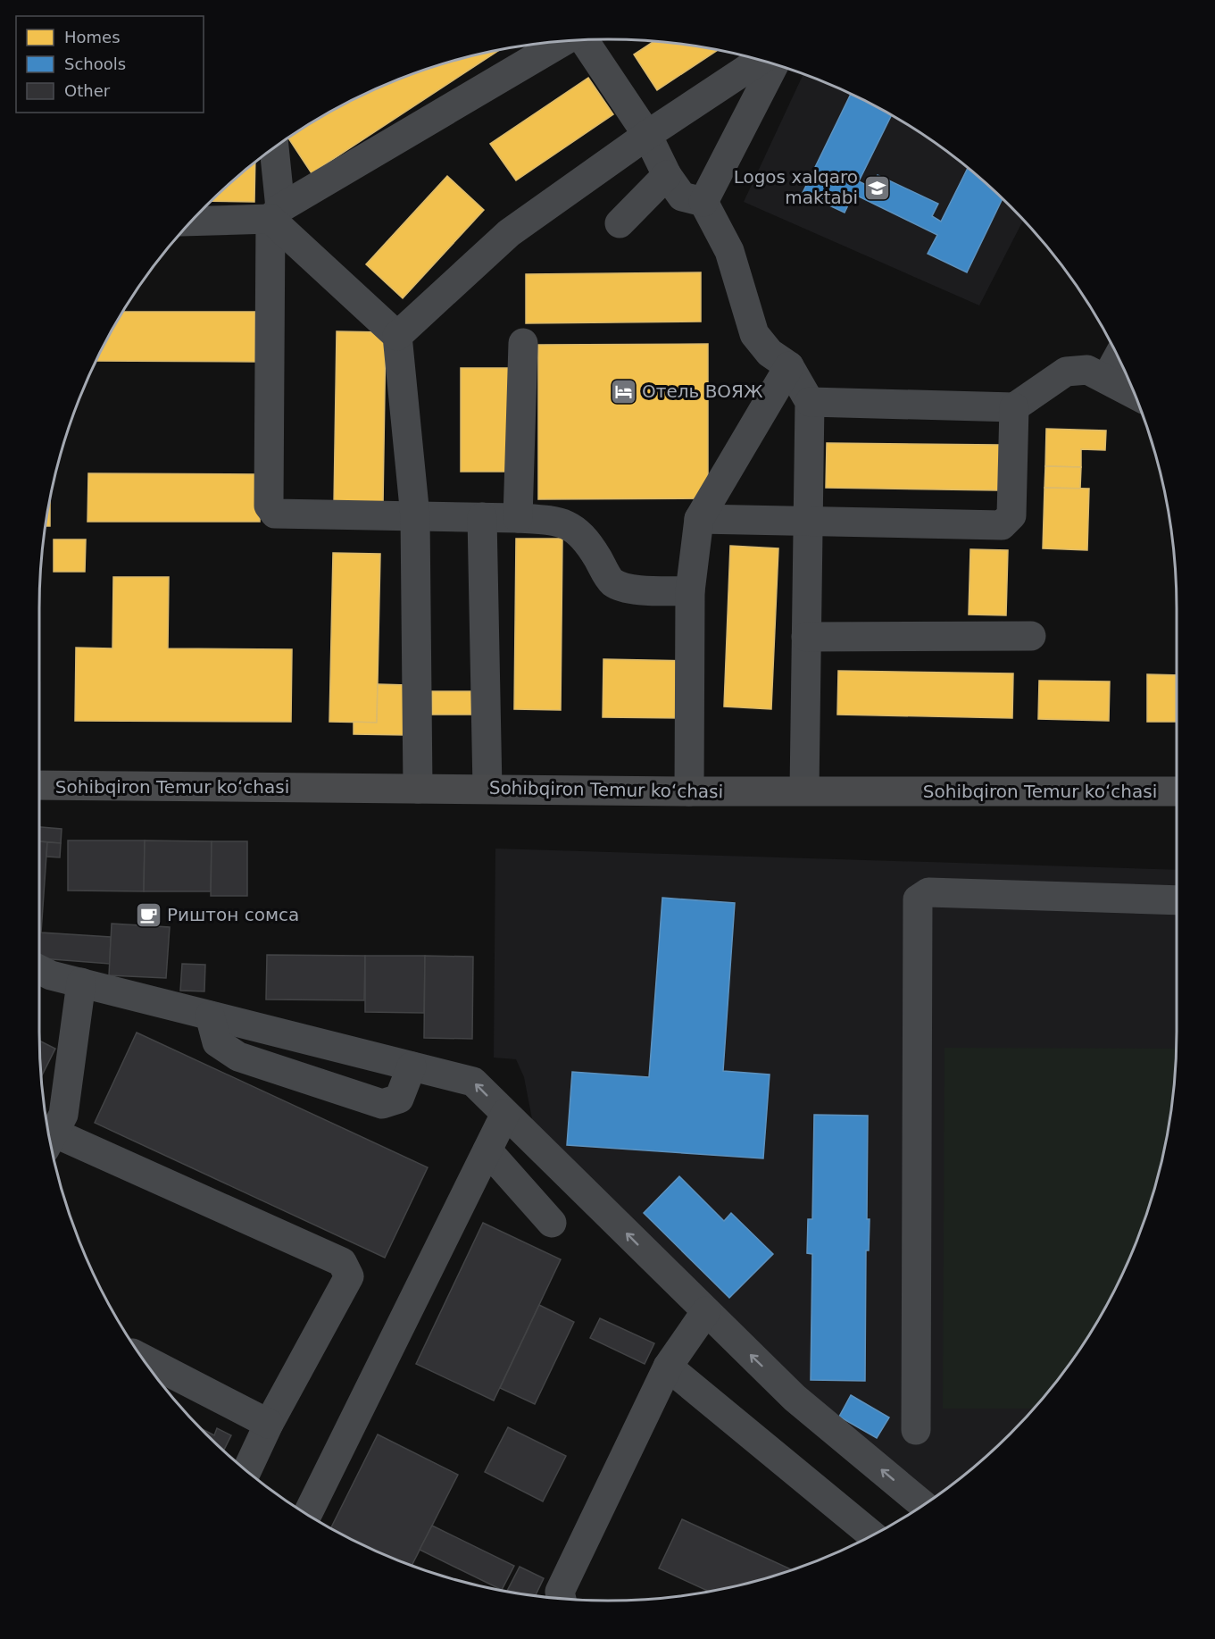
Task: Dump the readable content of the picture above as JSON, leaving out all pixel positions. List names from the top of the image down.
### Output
{
  "streets": {
    "main road": ["Sohibqiron Temur koʻchasi"]
  },
  "places": {
    "school or university": ["Logos xalqaro maktabi"],
    "hotel": ["Отель ВОЯЖ"],
    "cafe": ["Риштон сомса"]
  },
  "legend": ["Homes", "Schools", "Other"]
}
